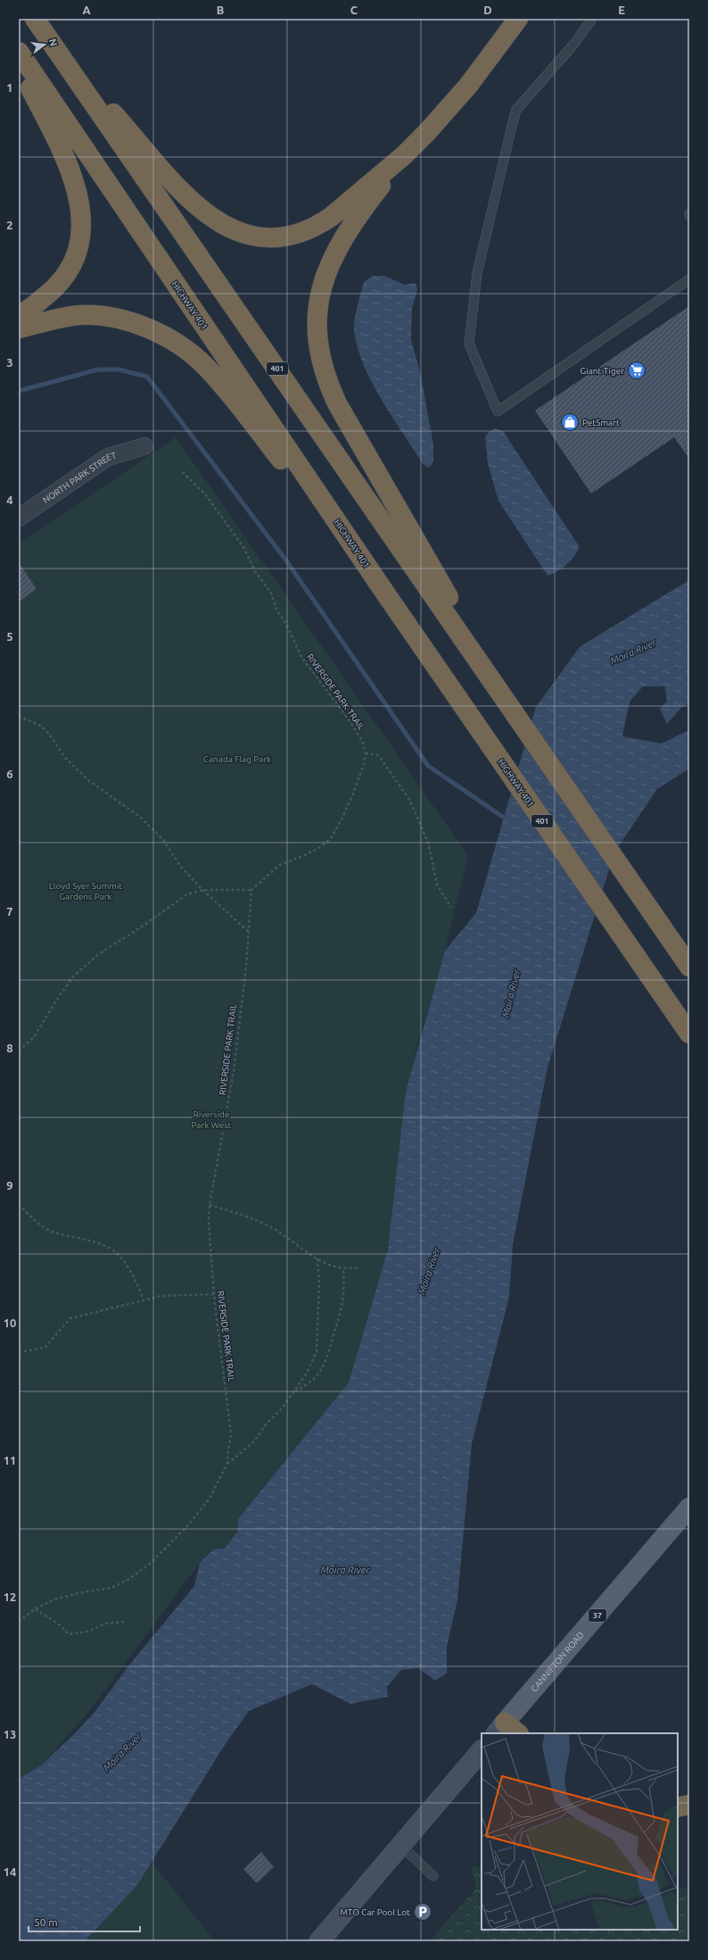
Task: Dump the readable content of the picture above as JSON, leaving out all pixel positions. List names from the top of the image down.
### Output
{
  "streets": {
    "highway": ["HIGHWAY 401", "401"],
    "main road": ["37", "CANNIFTON ROAD"],
    "street": ["NORTH PARK STREET"],
    "path": ["RIVERSIDE PARK TRAIL"]
  },
  "water": ["Moira River"],
  "parks": ["Canada Flag Park", "Lloyd Syer Summit Gardens Park", "Riverside Park West"],
  "places": {
    "supermarket": ["Giant Tiger"],
    "shop": ["PetSmart"],
    "parking": ["MTO Car Pool Lot"]
  },
  "scale_bar": "50 m",
  "north": "right",
  "grid": {
    "columns": [
      "A",
      "B",
      "C",
      "D",
      "E"
    ],
    "rows": [
      "1",
      "2",
      "3",
      "4",
      "5",
      "6",
      "7",
      "8",
      "9",
      "10",
      "11",
      "12",
      "13",
      "14"
    ]
  }
}
